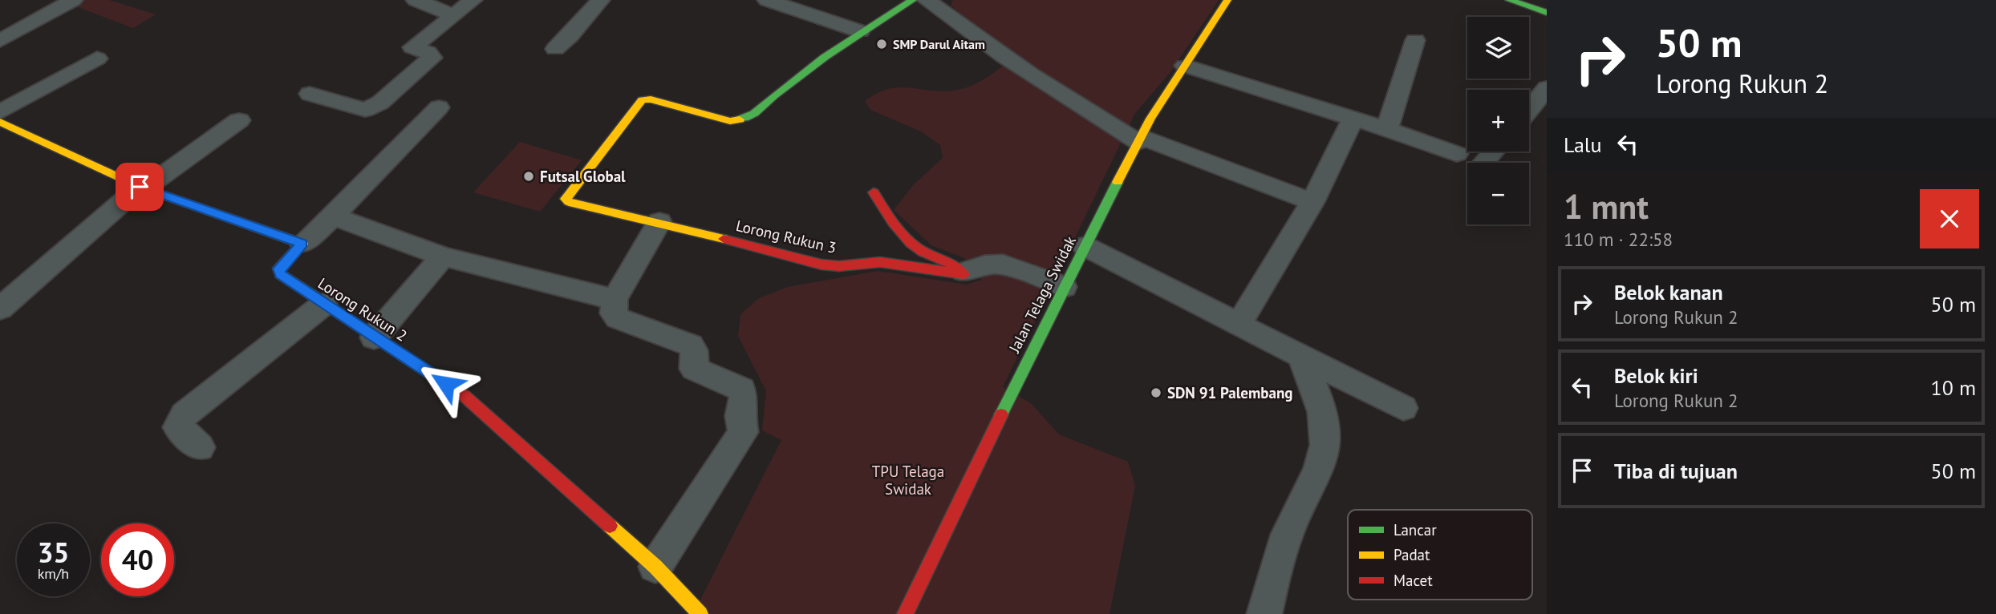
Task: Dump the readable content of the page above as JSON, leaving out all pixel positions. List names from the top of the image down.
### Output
{
  "streets": {
    "street": ["Lorong Rukun 3", "Jalan Telaga Swidak", "Lorong Rukun 2"]
  },
  "parks": ["TPU Telaga Swidak"],
  "places": ["SMP Darul Aitam", "Futsal Global", "SDN 91 Palembang"],
  "legend": ["Lancar", "Padat", "Macet"],
  "page": {
    "turn": ["50 m", "Lorong Rukun 2"],
    "map_buttons": ["+", "−"],
    "then": "Lalu",
    "heading": ["1 mnt", "110 m · 22:58"],
    "list": [
      {
        "name": "Belok kanan",
        "note": "Lorong Rukun 2",
        "value": "50 m"
      },
      {
        "name": "Belok kiri",
        "note": "Lorong Rukun 2",
        "value": "10 m"
      },
      {
        "name": "Tiba di tujuan",
        "value": "50 m"
      }
    ],
    "speed": "35 km/h",
    "limit": "40"
  }
}
